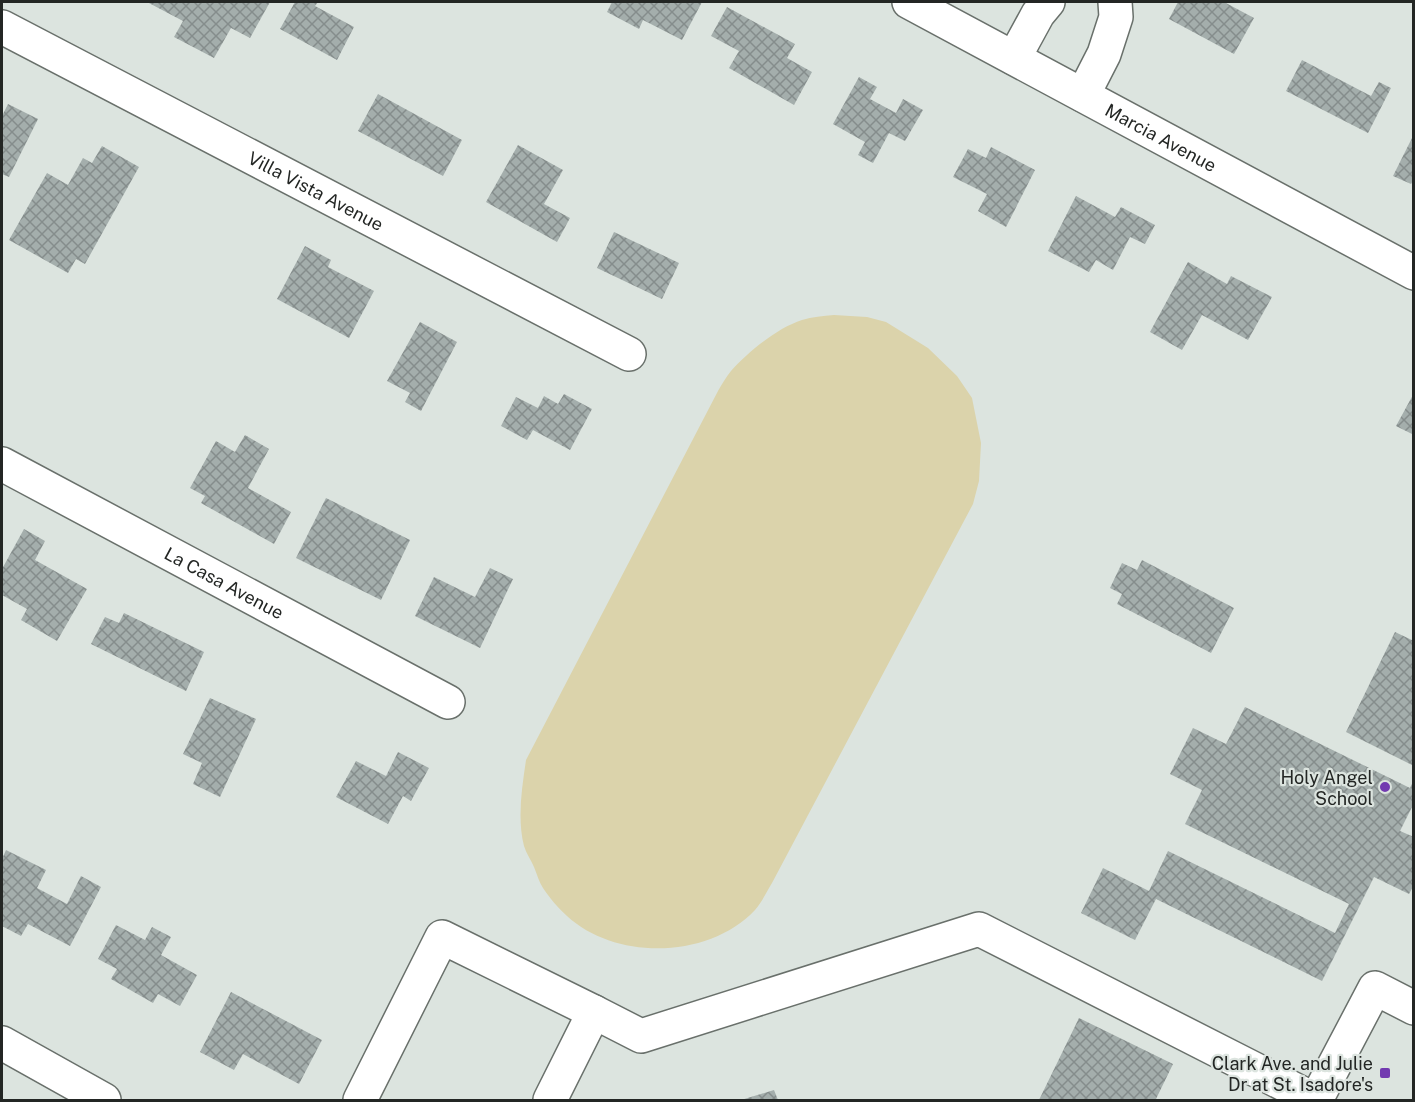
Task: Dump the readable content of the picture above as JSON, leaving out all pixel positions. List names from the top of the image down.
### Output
{
  "streets": {
    "street": ["Marcia Avenue", "Villa Vista Avenue", "La Casa Avenue"]
  },
  "places": {
    "other": ["Holy Angel School"],
    "transit": ["Clark Ave. and Julie Dr at St. Isadore's"]
  }
}
